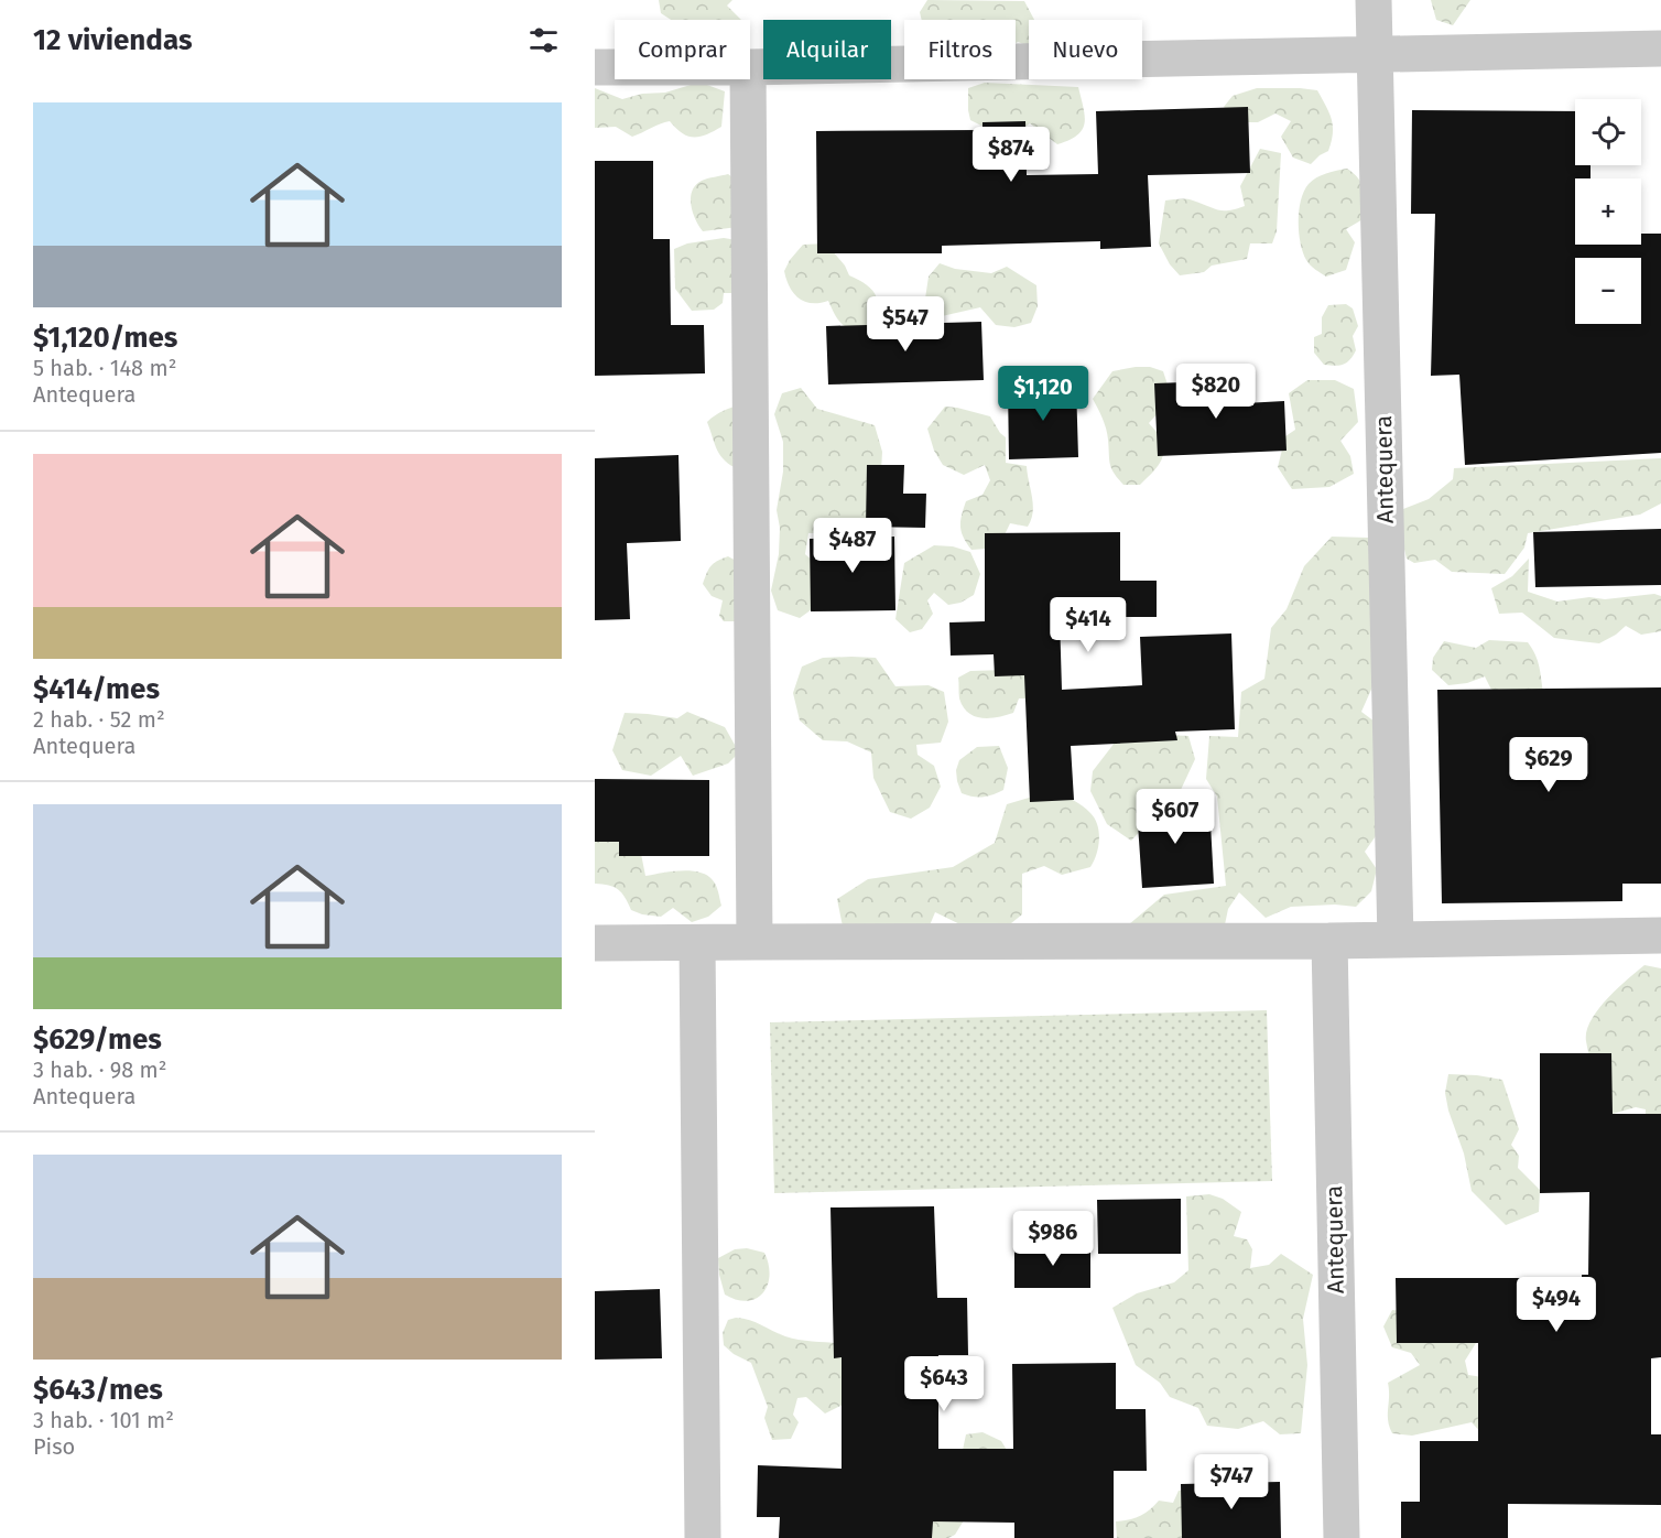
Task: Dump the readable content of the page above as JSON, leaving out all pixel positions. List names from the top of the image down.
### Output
{
  "streets": {
    "street": ["Antequera"]
  },
  "page": {
    "heading": "12 viviendas",
    "chip": [
      "Comprar",
      "Alquilar",
      "Filtros",
      "Nuevo"
    ],
    "list": [
      {
        "name": "$1,120/mes",
        "note": "5 hab. · 148 m² · Antequera"
      },
      {
        "name": "$414/mes",
        "note": "2 hab. · 52 m² · Antequera"
      },
      {
        "name": "$629/mes",
        "note": "3 hab. · 98 m² · Antequera"
      },
      {
        "name": "$643/mes",
        "note": "3 hab. · 101 m² · Piso"
      }
    ],
    "map_buttons": ["+", "−"],
    "price": [
      "$874",
      "$547",
      "$820",
      "$1,120",
      "$487",
      "$414",
      "$629",
      "$607",
      "$986",
      "$494",
      "$643",
      "$747"
    ]
  }
}
